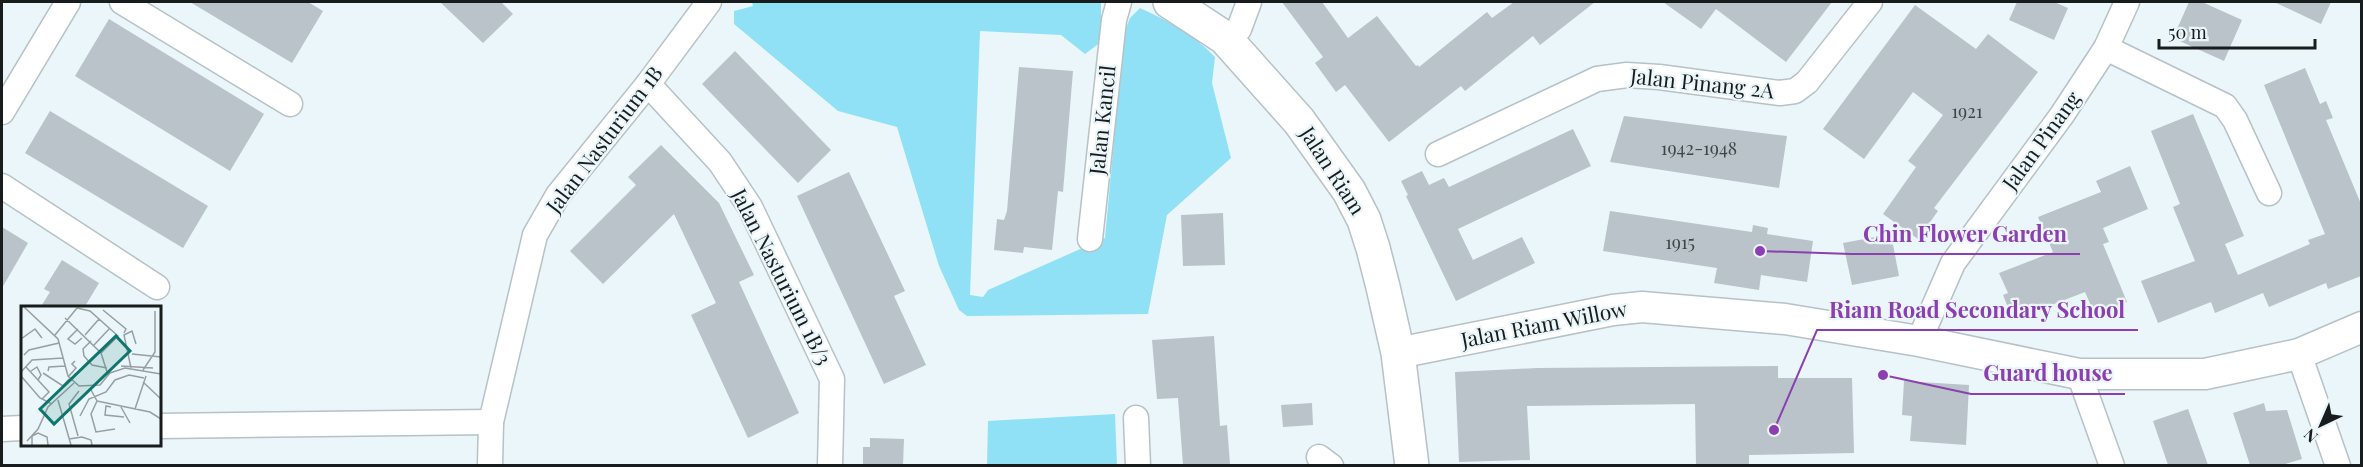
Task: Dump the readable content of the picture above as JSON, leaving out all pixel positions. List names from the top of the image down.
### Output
{
  "streets": {
    "main road": ["Jalan Riam"],
    "street": [
      "Jalan Pinang 2A",
      "Jalan Kancil",
      "Jalan Nasturium 1B",
      "Jalan Pinang",
      "Jalan Nasturium 1B/3",
      "Jalan Riam Willow"
    ]
  },
  "crossings": [
    ["Jalan Nasturium 1B", "Jalan Nasturium 1B/3"],
    ["Jalan Pinang", "Jalan Riam Willow"],
    ["Jalan Riam", "Jalan Riam Willow"]
  ],
  "places": ["Chin Flower Garden", "Guard house", "Riam Road Secondary School"],
  "house_numbers": ["1921", "1942-1948", "1915"],
  "scale_bar": "50 m",
  "north": "bottom left"
}
